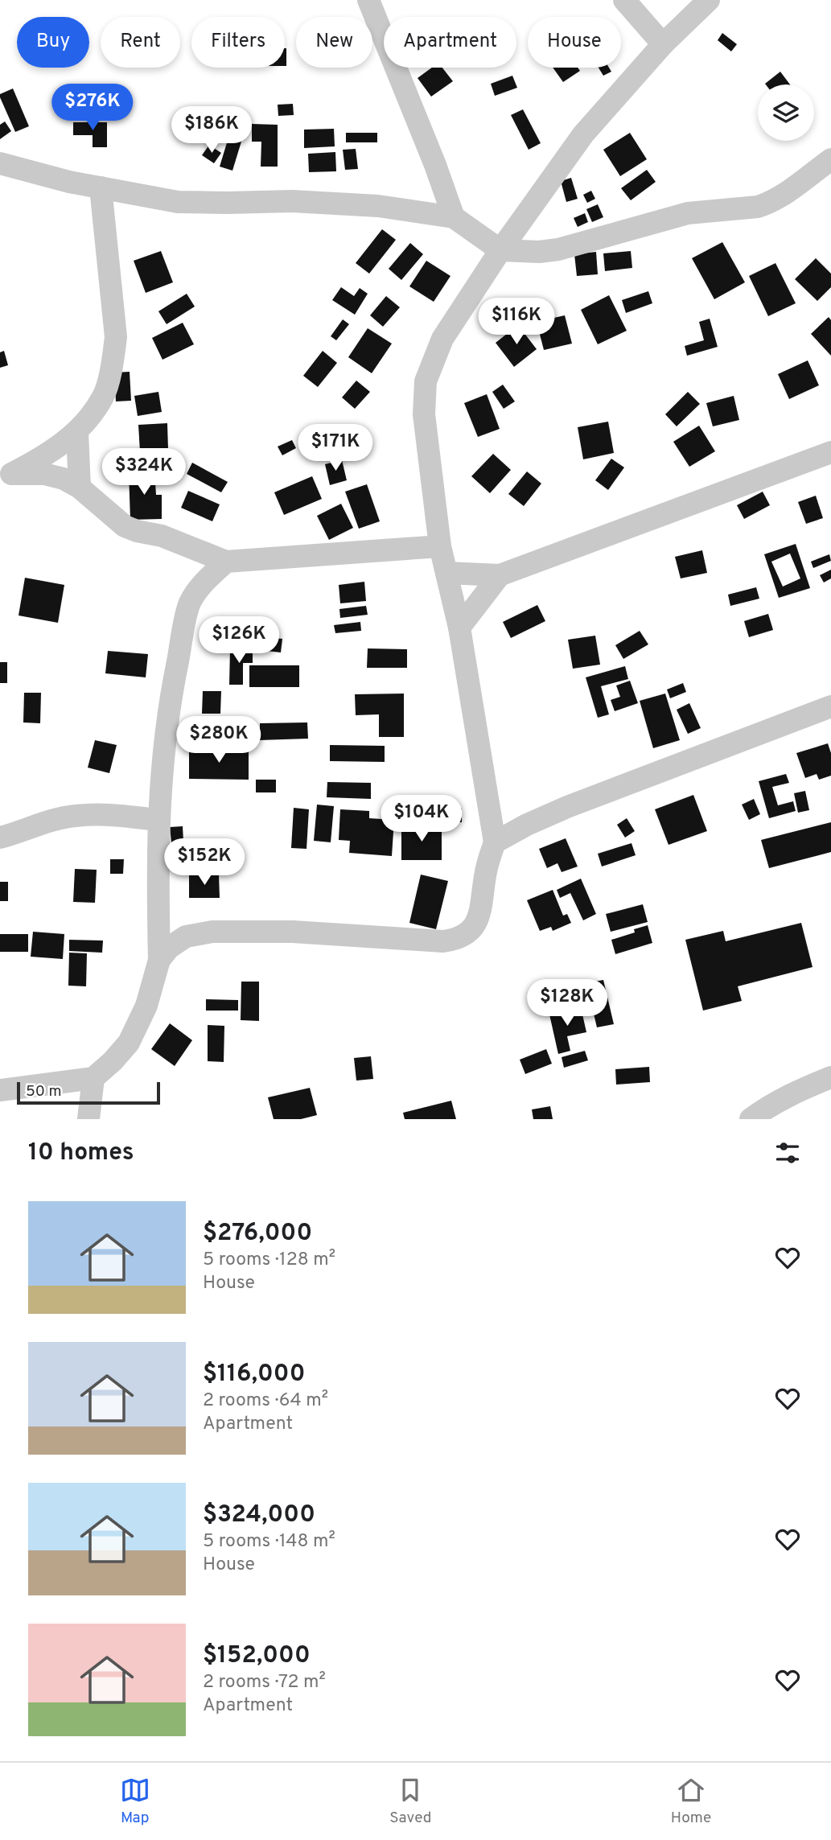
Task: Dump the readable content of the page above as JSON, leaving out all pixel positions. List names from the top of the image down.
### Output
{
  "scale_bar": "50 m",
  "page": {
    "chip": [
      "Buy",
      "Rent",
      "Filters",
      "New",
      "Apartment",
      "House"
    ],
    "price": [
      "$276K",
      "$186K",
      "$116K",
      "$171K",
      "$324K",
      "$126K",
      "$280K",
      "$104K",
      "$152K",
      "$128K"
    ],
    "scale": "50 m",
    "heading": "10 homes",
    "list": [
      {
        "name": "$276,000",
        "note": "5 rooms · 128 m² · House"
      },
      {
        "name": "$116,000",
        "note": "2 rooms · 64 m² · Apartment"
      },
      {
        "name": "$324,000",
        "note": "5 rooms · 148 m² · House"
      },
      {
        "name": "$152,000",
        "note": "2 rooms · 72 m² · Apartment"
      }
    ],
    "tabs": ["Map", "Saved", "Home"]
  }
}
